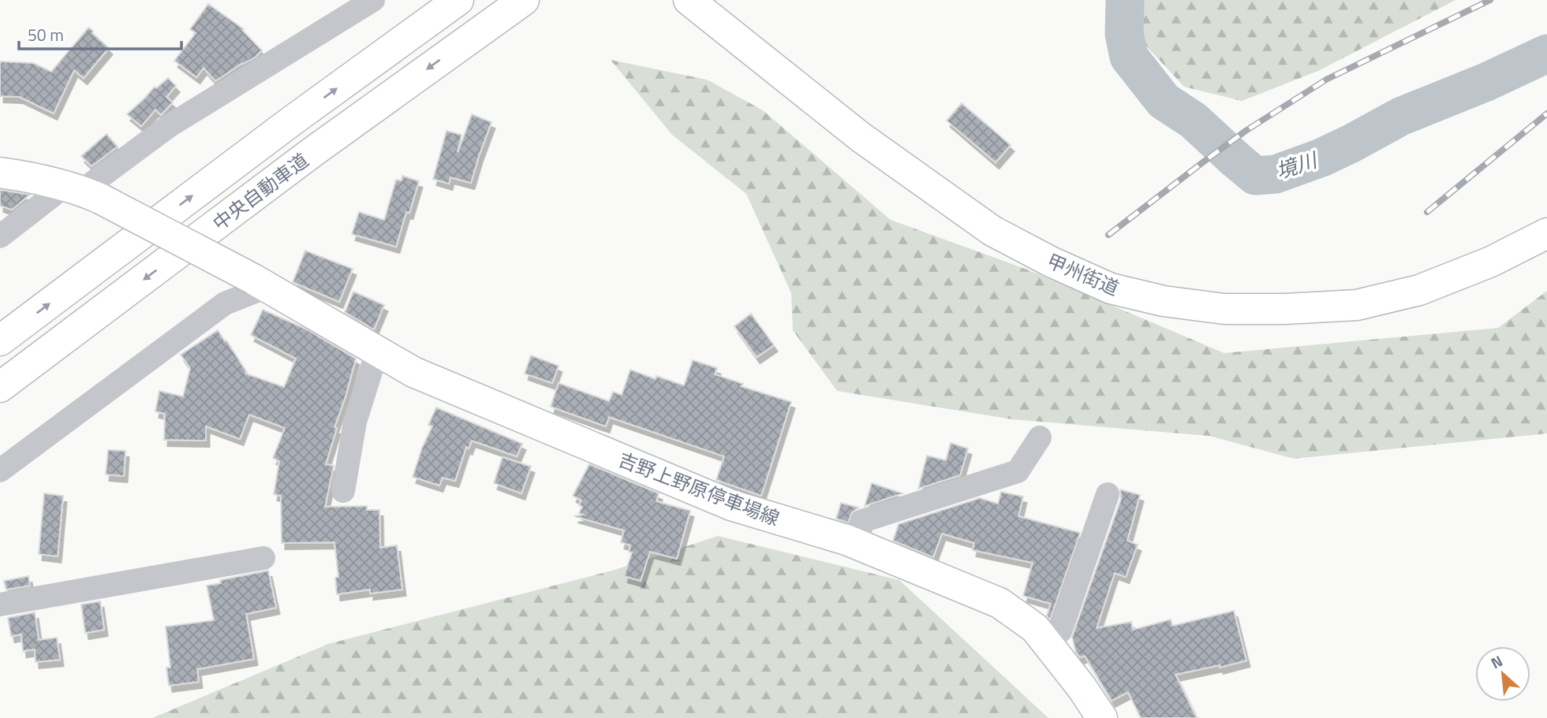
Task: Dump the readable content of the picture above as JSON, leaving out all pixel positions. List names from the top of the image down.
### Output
{
  "streets": {
    "main road": ["中央自動車道", "甲州街道", "吉野上野原停車場線"]
  },
  "water": ["境川"],
  "scale_bar": "50 m",
  "north": "top left"
}
